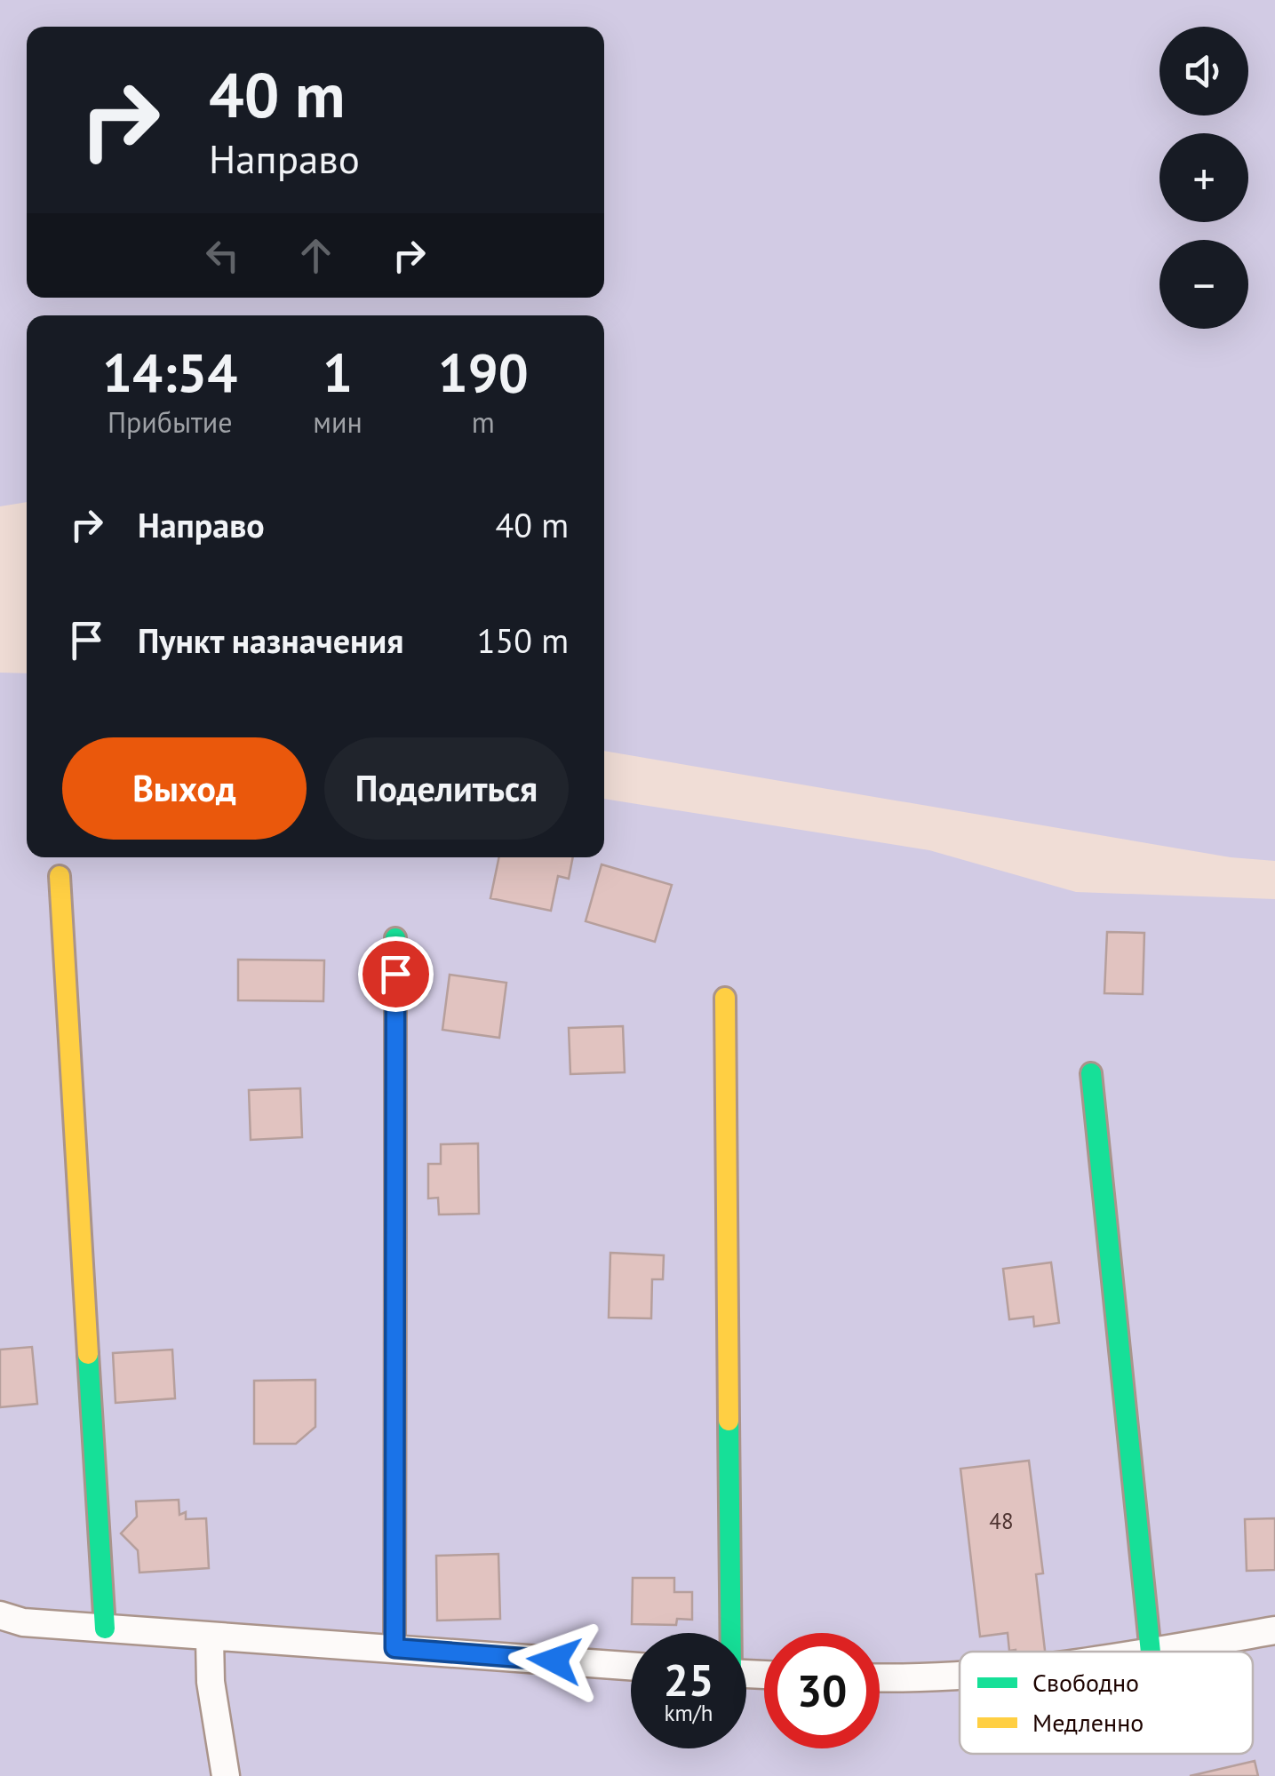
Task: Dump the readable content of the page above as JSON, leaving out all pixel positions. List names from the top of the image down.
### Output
{
  "house_numbers": ["48"],
  "legend": ["Свободно", "Медленно"],
  "page": {
    "map_buttons": ["+", "−"],
    "turn": ["40 m", "Направо"],
    "eta": [
      "14:54",
      "Прибытие",
      "1",
      "мин",
      "190",
      "m"
    ],
    "list": [
      {
        "name": "Направо",
        "value": "40 m"
      },
      {
        "name": "Пункт назначения",
        "value": "150 m"
      }
    ],
    "buttons": ["Выход", "Поделиться"],
    "speed": "25 km/h",
    "limit": "30"
  }
}
